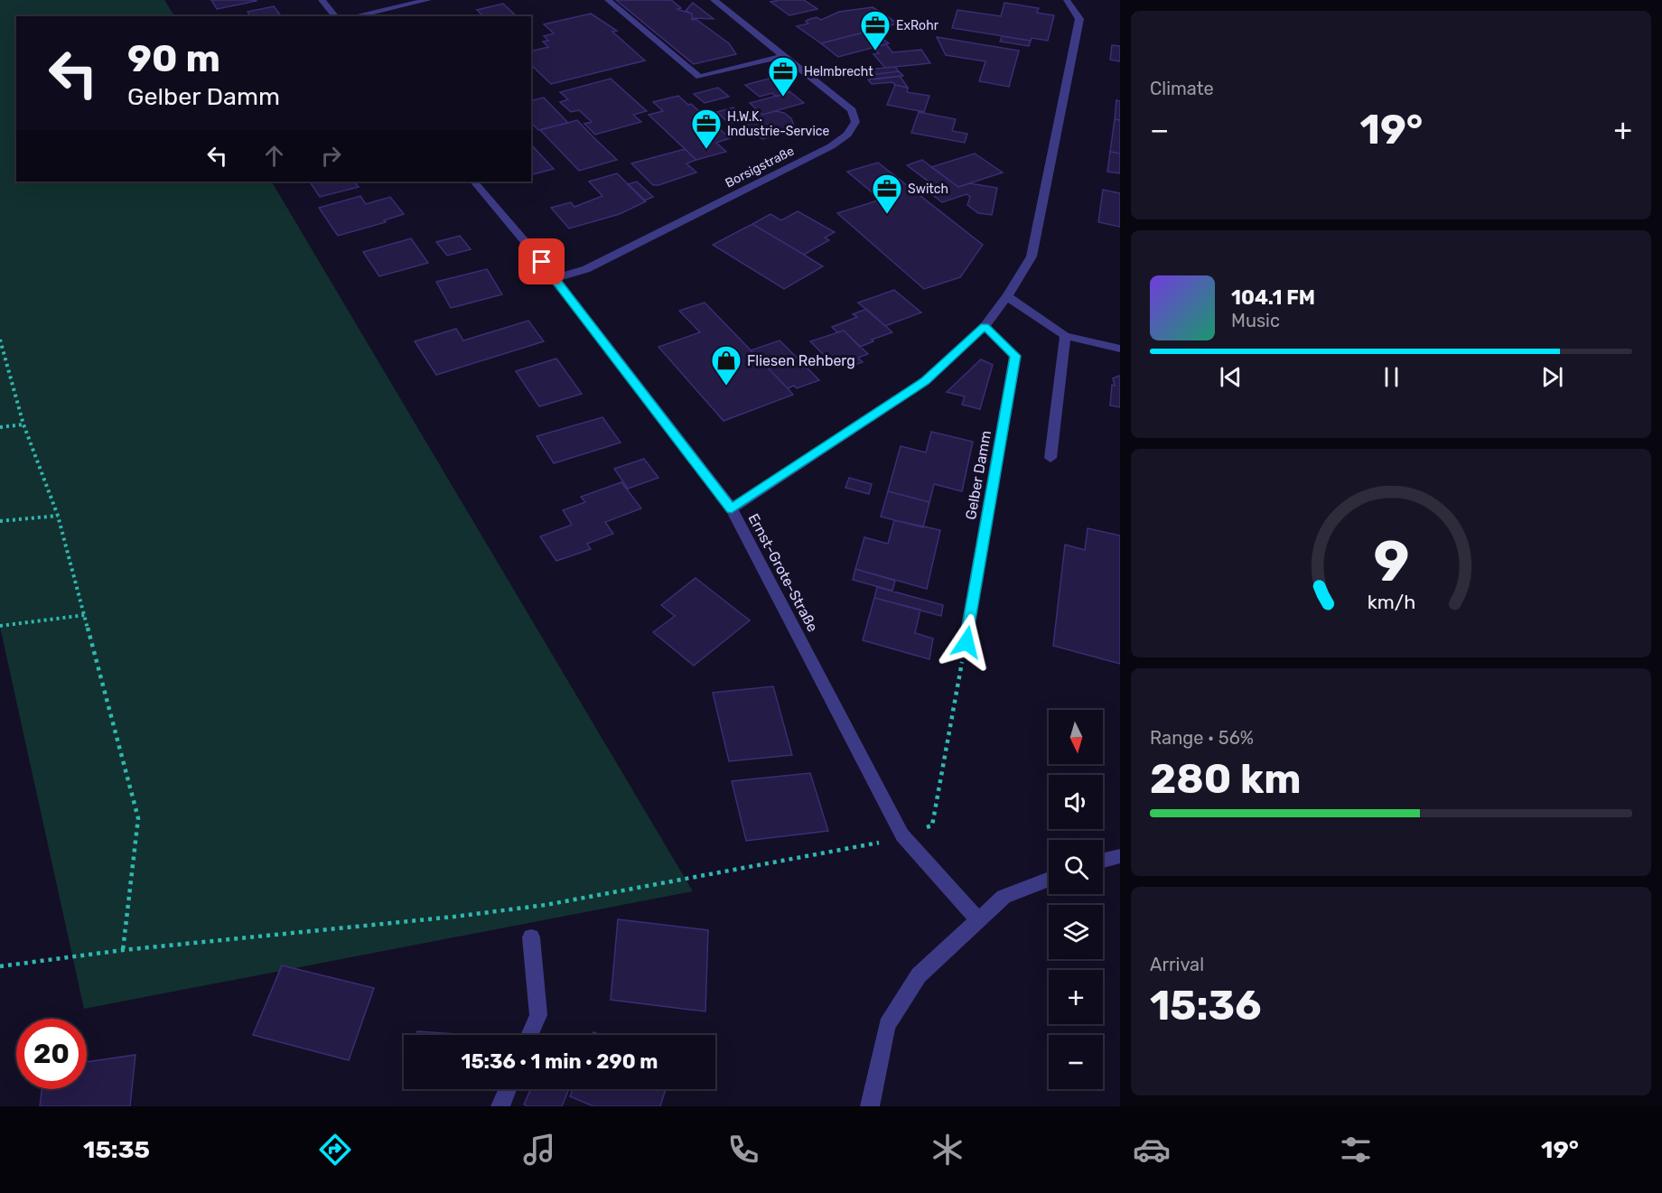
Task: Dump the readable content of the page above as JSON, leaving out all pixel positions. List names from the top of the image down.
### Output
{
  "streets": {
    "street": ["Borsigstraße", "Gelber Damm", "Ernst-Grote-Straße"]
  },
  "crossings": [
    ["Borsigstraße", "Ernst-Grote-Straße"]
  ],
  "places": {
    "office": [
      "ExRohr",
      "Helmbrecht",
      "H.W.K. Industrie-Service",
      "Switch"
    ],
    "shop": ["Fliesen Rehberg"]
  },
  "north": "bottom",
  "page": {
    "tile": [
      "Climate",
      ["Range · 56%", "280 km"],
      ["Arrival", "15:36"]
    ],
    "turn": ["90 m", "Gelber Damm"],
    "heat": ["−", "19°", "+"],
    "song": ["104.1 FM", "Music"],
    "map_buttons": ["+", "−"],
    "limit": "20",
    "trip": "15:36 · 1 min · 290 m",
    "tabs": ["15:35", "19°"],
    "gauge": ["9", "km/h"]
  }
}
